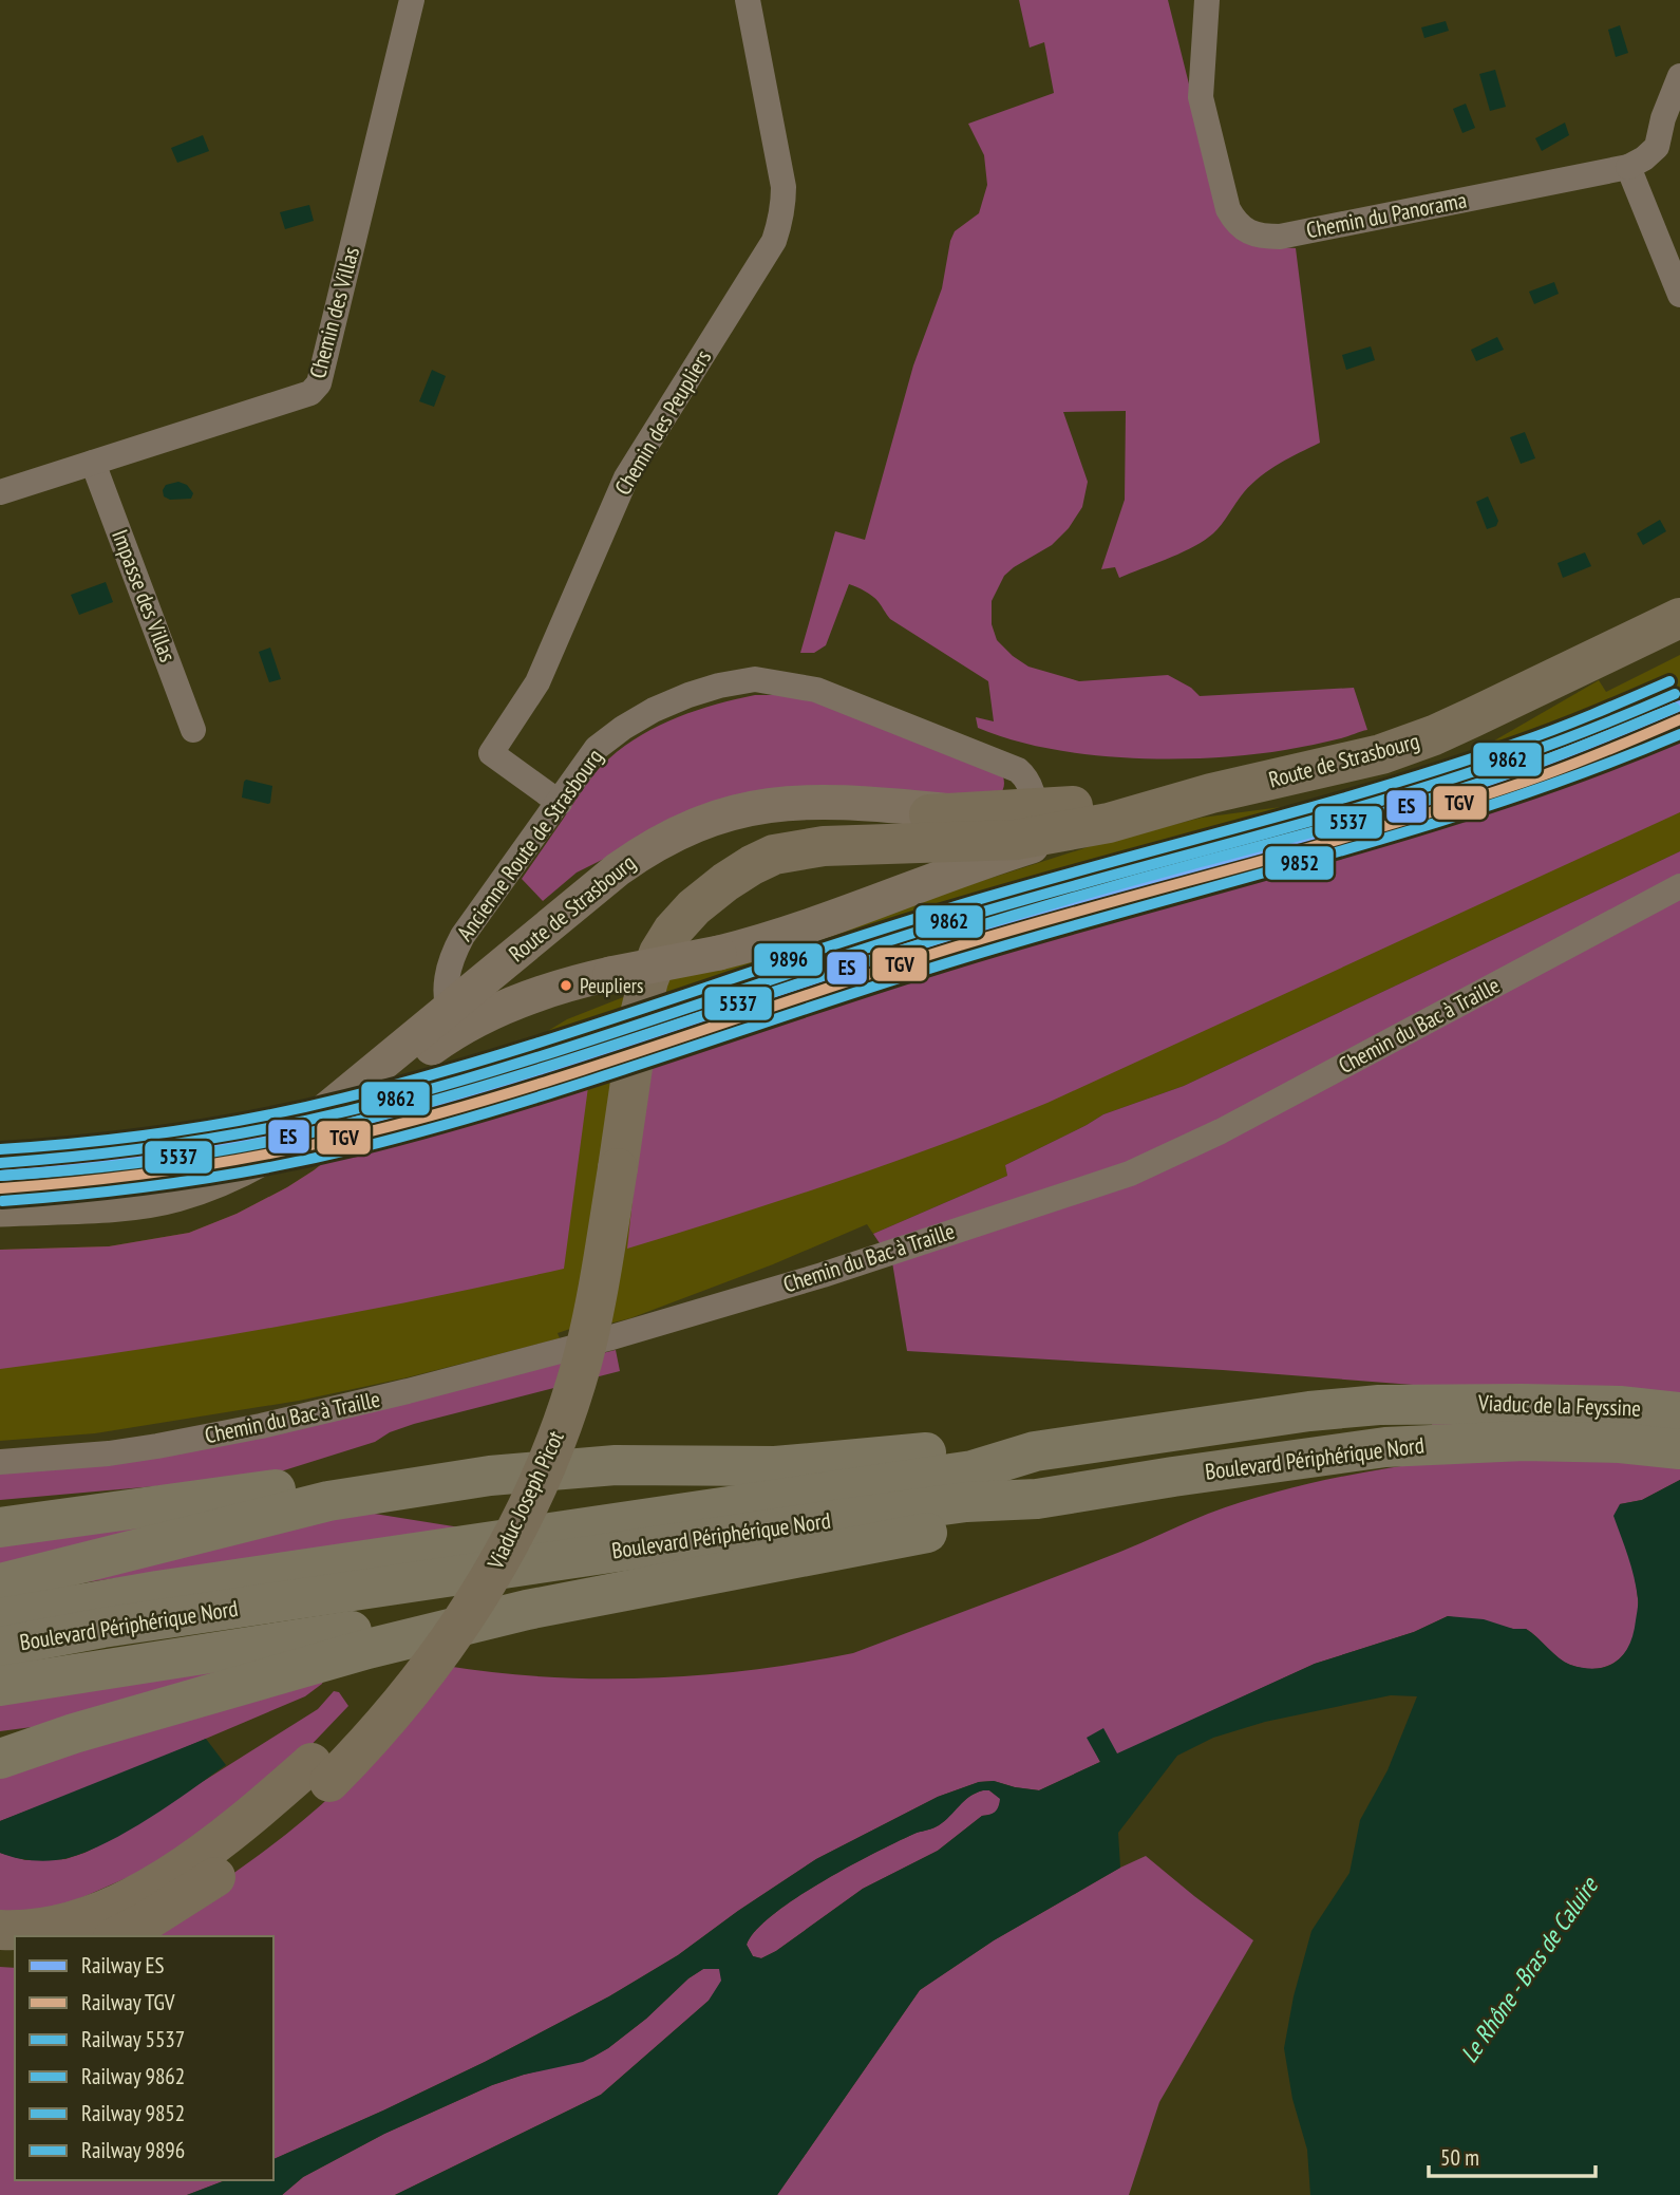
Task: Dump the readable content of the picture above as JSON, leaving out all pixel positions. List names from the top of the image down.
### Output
{
  "streets": {
    "highway": ["Viaduc de la Feyssine", "Boulevard Périphérique Nord"],
    "main road": ["Route de Strasbourg", "Viaduc Joseph Picot"],
    "street": [
      "Chemin du Panorama",
      "Chemin des Villas",
      "Chemin des Peupliers",
      "Impasse des Villas",
      "Ancienne Route de Strasbourg",
      "Chemin du Bac à Traille"
    ]
  },
  "crossings": [
    ["Chemin des Villas", "Impasse des Villas"],
    ["Chemin des Peupliers", "Ancienne Route de Strasbourg"],
    ["Route de Strasbourg", "Ancienne Route de Strasbourg"],
    ["Route de Strasbourg", "Viaduc Joseph Picot"],
    ["Viaduc de la Feyssine", "Boulevard Périphérique Nord"]
  ],
  "water": ["Le Rhône - Bras de Caluire"],
  "places": ["Peupliers"],
  "lines": [
    "rail line 9896",
    "rail line 9862",
    "rail line ES",
    "rail line 5537",
    "rail line TGV",
    "rail line 9852"
  ],
  "legend": [
    "Railway ES",
    "Railway TGV",
    "Railway 5537",
    "Railway 9862",
    "Railway 9852",
    "Railway 9896"
  ],
  "scale_bar": "50 m"
}
